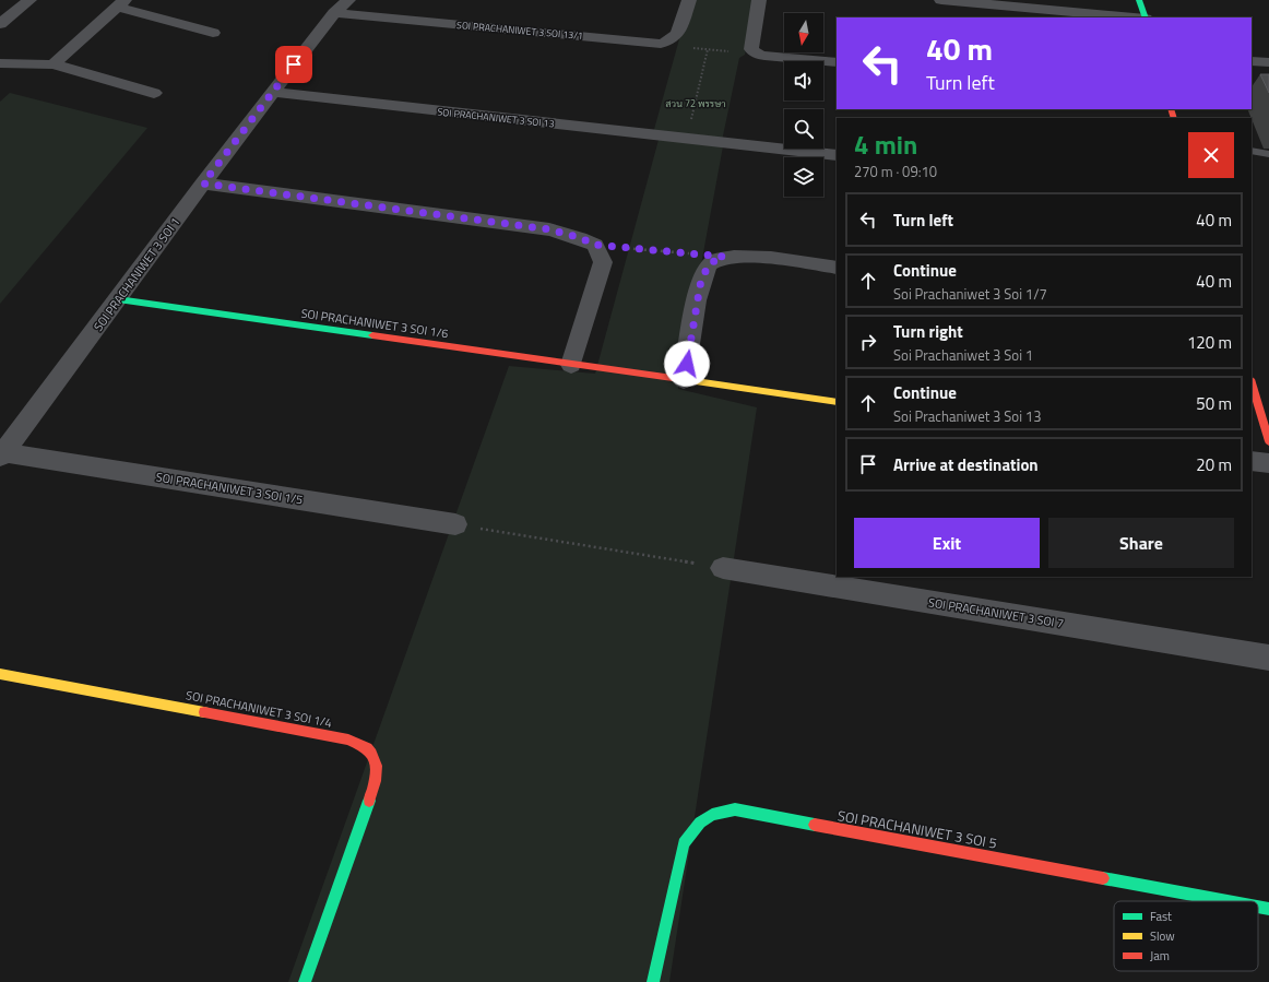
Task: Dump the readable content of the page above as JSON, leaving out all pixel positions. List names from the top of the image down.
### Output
{
  "streets": {
    "street": [
      "SOI PRACHANIWET 3 SOI 13/1",
      "SOI PRACHANIWET 3 SOI 13",
      "SOI PRACHANIWET 3 SOI 1",
      "SOI PRACHANIWET 3 SOI 1/6",
      "SOI PRACHANIWET 3 SOI 1/5",
      "SOI PRACHANIWET 3 SOI 7",
      "SOI PRACHANIWET 3 SOI 1/4",
      "SOI PRACHANIWET 3 SOI 5"
    ]
  },
  "crossings": [
    ["SOI PRACHANIWET 3 SOI 13", "SOI PRACHANIWET 3 SOI 1"],
    ["SOI PRACHANIWET 3 SOI 1", "SOI PRACHANIWET 3 SOI 1/6"],
    ["SOI PRACHANIWET 3 SOI 1", "SOI PRACHANIWET 3 SOI 1/5"]
  ],
  "parks": ["สวน 72 พรรษา"],
  "legend": ["Fast", "Slow", "Jam"],
  "north": "bottom",
  "page": {
    "turn": ["40 m", "Turn left"],
    "heading": ["4 min", "270 m · 09:10"],
    "list": [
      {
        "name": "Turn left",
        "value": "40 m"
      },
      {
        "name": "Continue",
        "note": "Soi Prachaniwet 3 Soi 1/7",
        "value": "40 m"
      },
      {
        "name": "Turn right",
        "note": "Soi Prachaniwet 3 Soi 1",
        "value": "120 m"
      },
      {
        "name": "Continue",
        "note": "Soi Prachaniwet 3 Soi 13",
        "value": "50 m"
      },
      {
        "name": "Arrive at destination",
        "value": "20 m"
      }
    ],
    "buttons": ["Exit", "Share"]
  }
}
